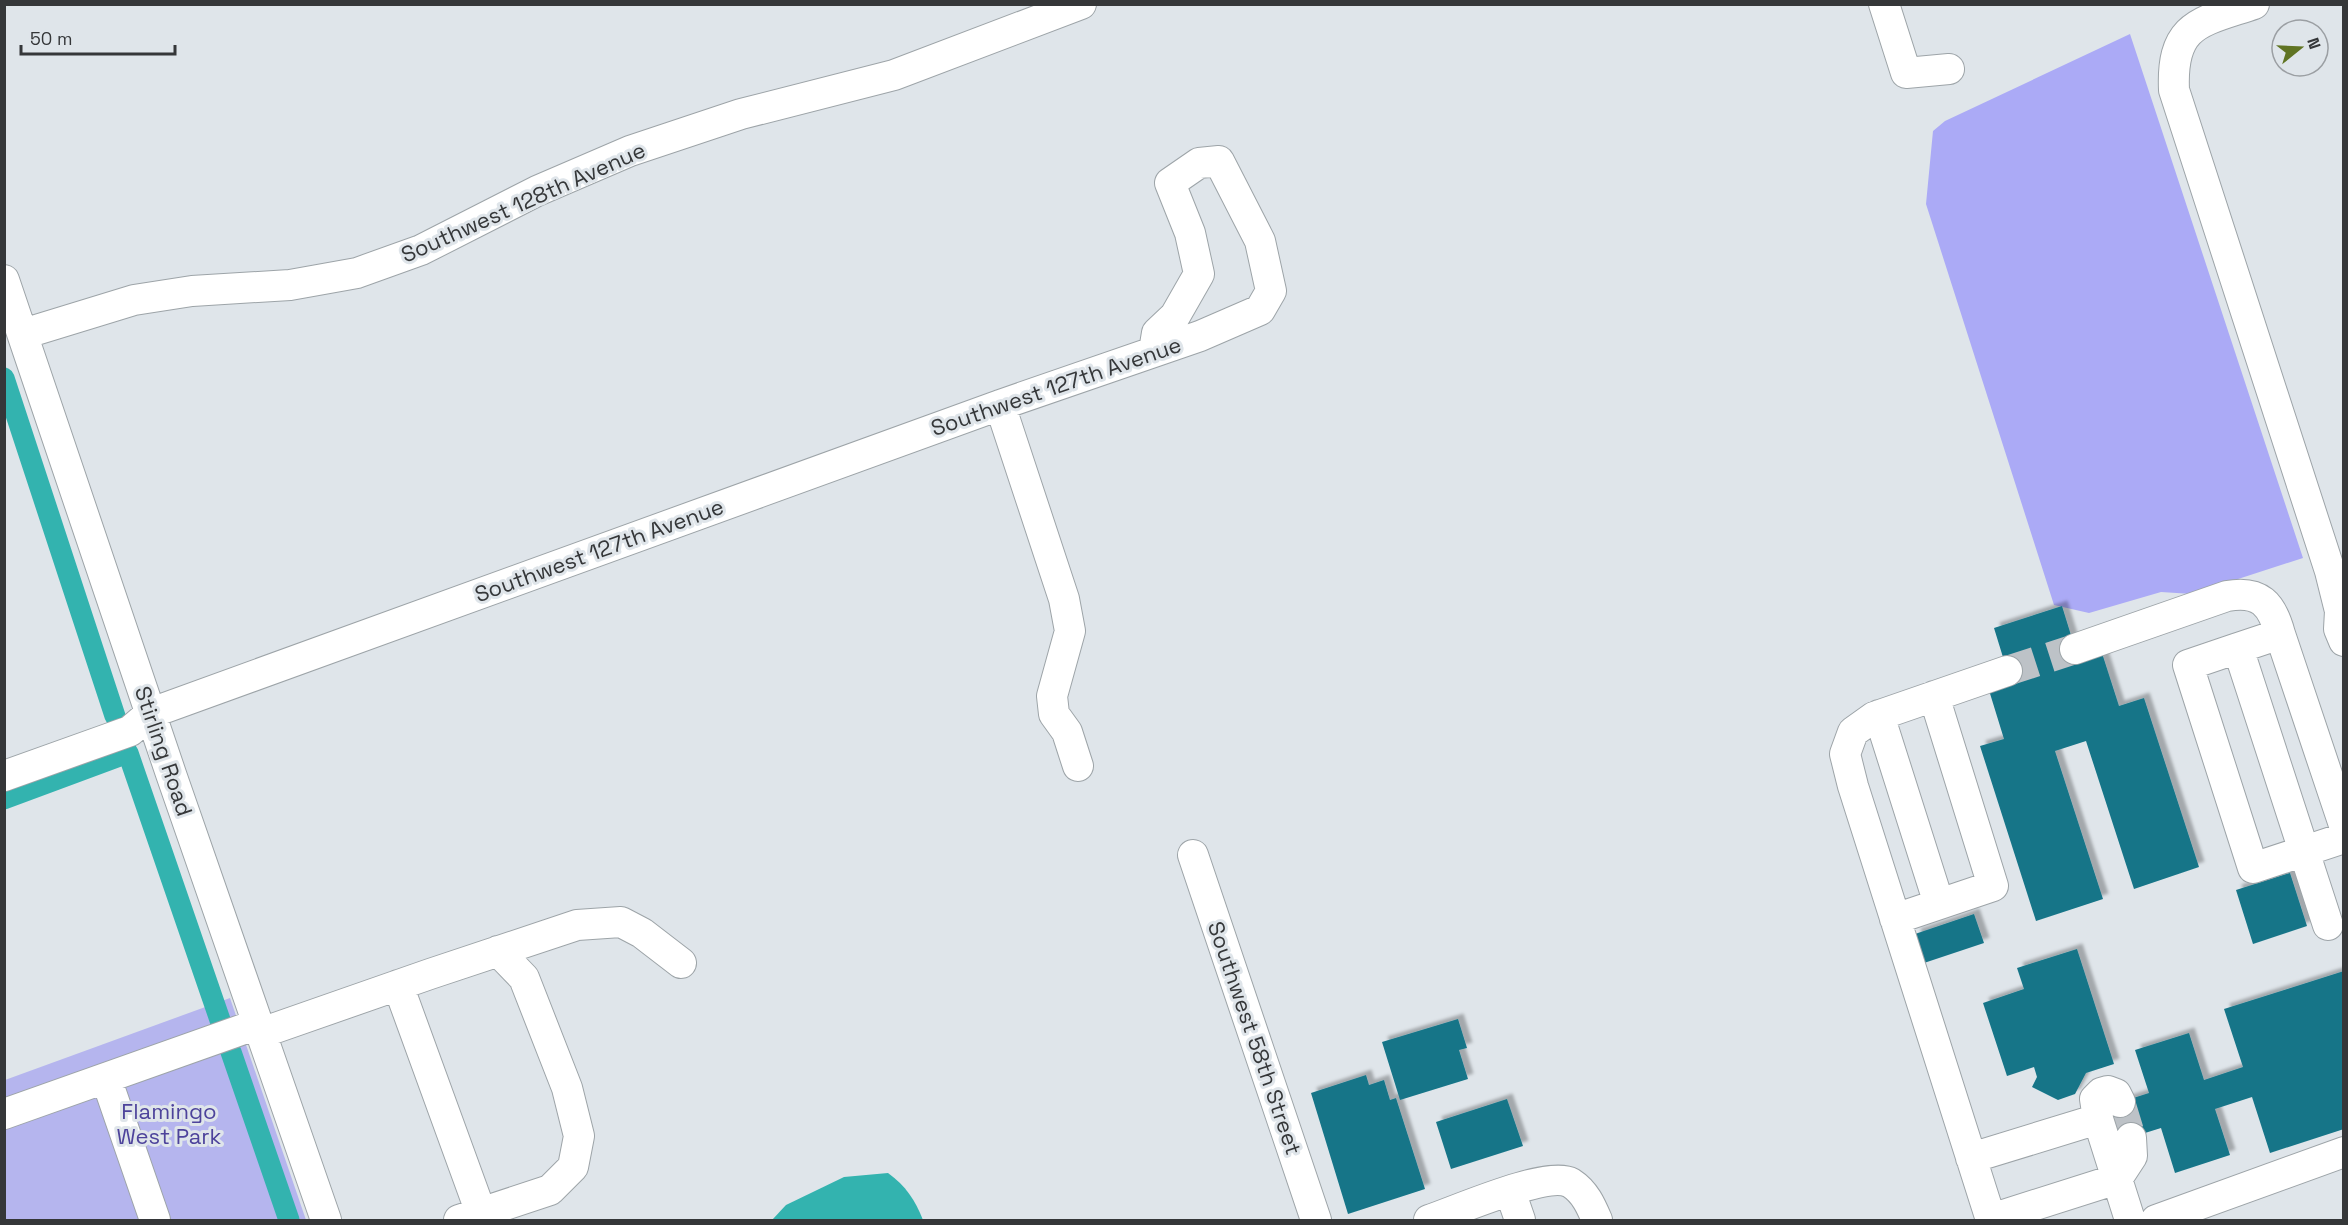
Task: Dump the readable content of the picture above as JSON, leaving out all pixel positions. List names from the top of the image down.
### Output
{
  "streets": {
    "street": [
      "Southwest 128th Avenue",
      "Southwest 127th Avenue",
      "Stirling Road",
      "Southwest 58th Street"
    ]
  },
  "crossings": [
    ["Southwest 128th Avenue", "Stirling Road"],
    ["Southwest 127th Avenue", "Stirling Road"]
  ],
  "parks": ["Flamingo West Park"],
  "scale_bar": "50 m",
  "north": "right"
}
